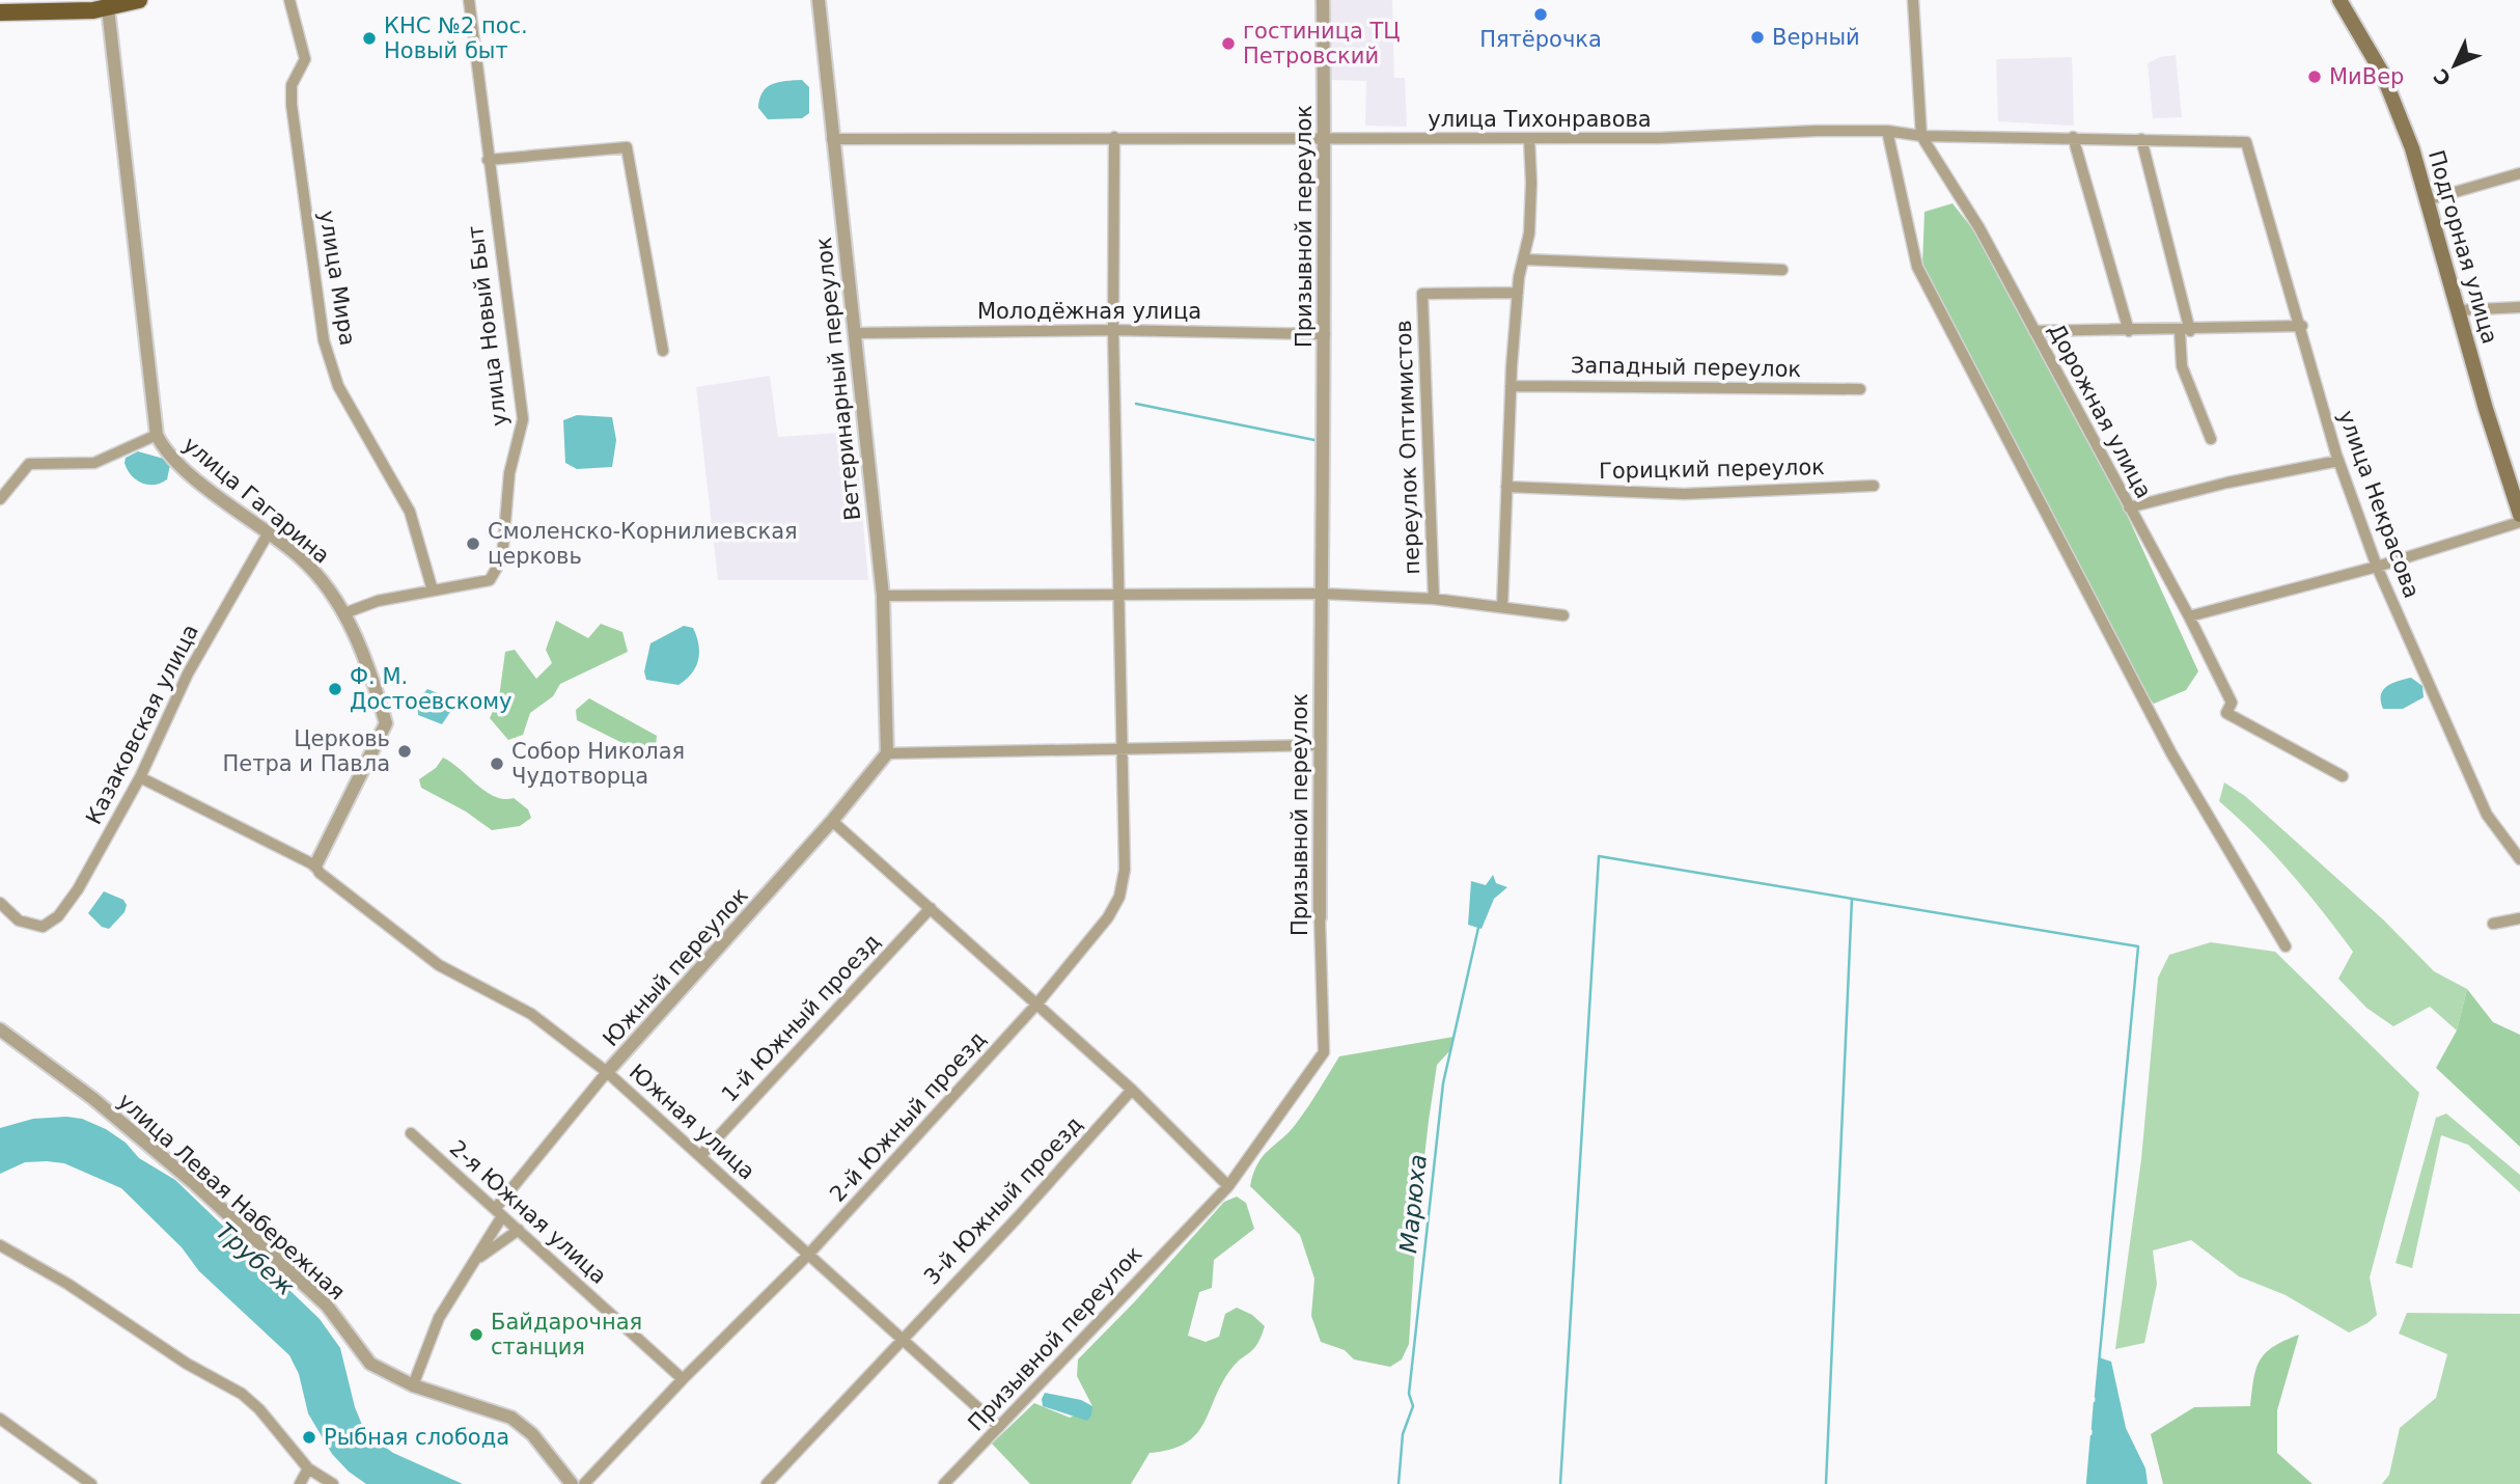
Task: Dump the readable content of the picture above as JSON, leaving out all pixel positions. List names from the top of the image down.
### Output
{
  "streets": {
    "main road": ["Подгорная улица"],
    "street": [
      "улица Тихонравова",
      "Призывной переулок",
      "улица Мира",
      "Молодёжная улица",
      "улица Новый Быт",
      "Западный переулок",
      "Ветеринарный переулок",
      "Дорожная улица",
      "переулок Оптимистов",
      "Горицкий переулок",
      "улица Гагарина",
      "улица Некрасова",
      "Казаковская улица",
      "Южный переулок",
      "1-й Южный проезд",
      "2-й Южный проезд",
      "Южная улица",
      "улица Левая Набережная",
      "3-й Южный проезд",
      "2-я Южная улица"
    ]
  },
  "crossings": [
    ["улица Тихонравова", "Призывной переулок"],
    ["улица Тихонравова", "Ветеринарный переулок"],
    ["улица Тихонравова", "Дорожная улица"],
    ["улица Тихонравова", "улица Некрасова"],
    ["улица Тихонравова", "2-й Южный проезд"],
    ["Призывной переулок", "Молодёжная улица"],
    ["Призывной переулок", "Южная улица"],
    ["улица Мира", "улица Новый Быт"],
    ["Молодёжная улица", "Ветеринарный переулок"],
    ["Молодёжная улица", "2-й Южный проезд"],
    ["улица Новый Быт", "улица Гагарина"],
    ["Ветеринарный переулок", "Южный переулок"],
    ["улица Гагарина", "Казаковская улица"],
    ["улица Гагарина", "Южная улица"],
    ["Казаковская улица", "Южная улица"],
    ["Южный переулок", "Южная улица"],
    ["Южный переулок", "улица Левая Набережная"],
    ["Южный переулок", "2-я Южная улица"],
    ["1-й Южный проезд", "Южная улица"],
    ["2-й Южный проезд", "Южная улица"],
    ["2-й Южный проезд", "2-я Южная улица"],
    ["Южная улица", "3-й Южный проезд"]
  ],
  "water": ["Марюха", "Трубеж"],
  "places": [
    "Пятёрочка",
    "Верный",
    "КНС №2 пос. Новый быт",
    "гостиница ТЦ Петровский",
    "МиВер",
    "Смоленско-Корнилиевская церковь",
    "Ф. М. Достоевскому",
    "Церковь Петра и Павла",
    "Собор Николая Чудотворца",
    "Байдарочная станция",
    "Рыбная слобода"
  ],
  "north": "bottom left"
}
